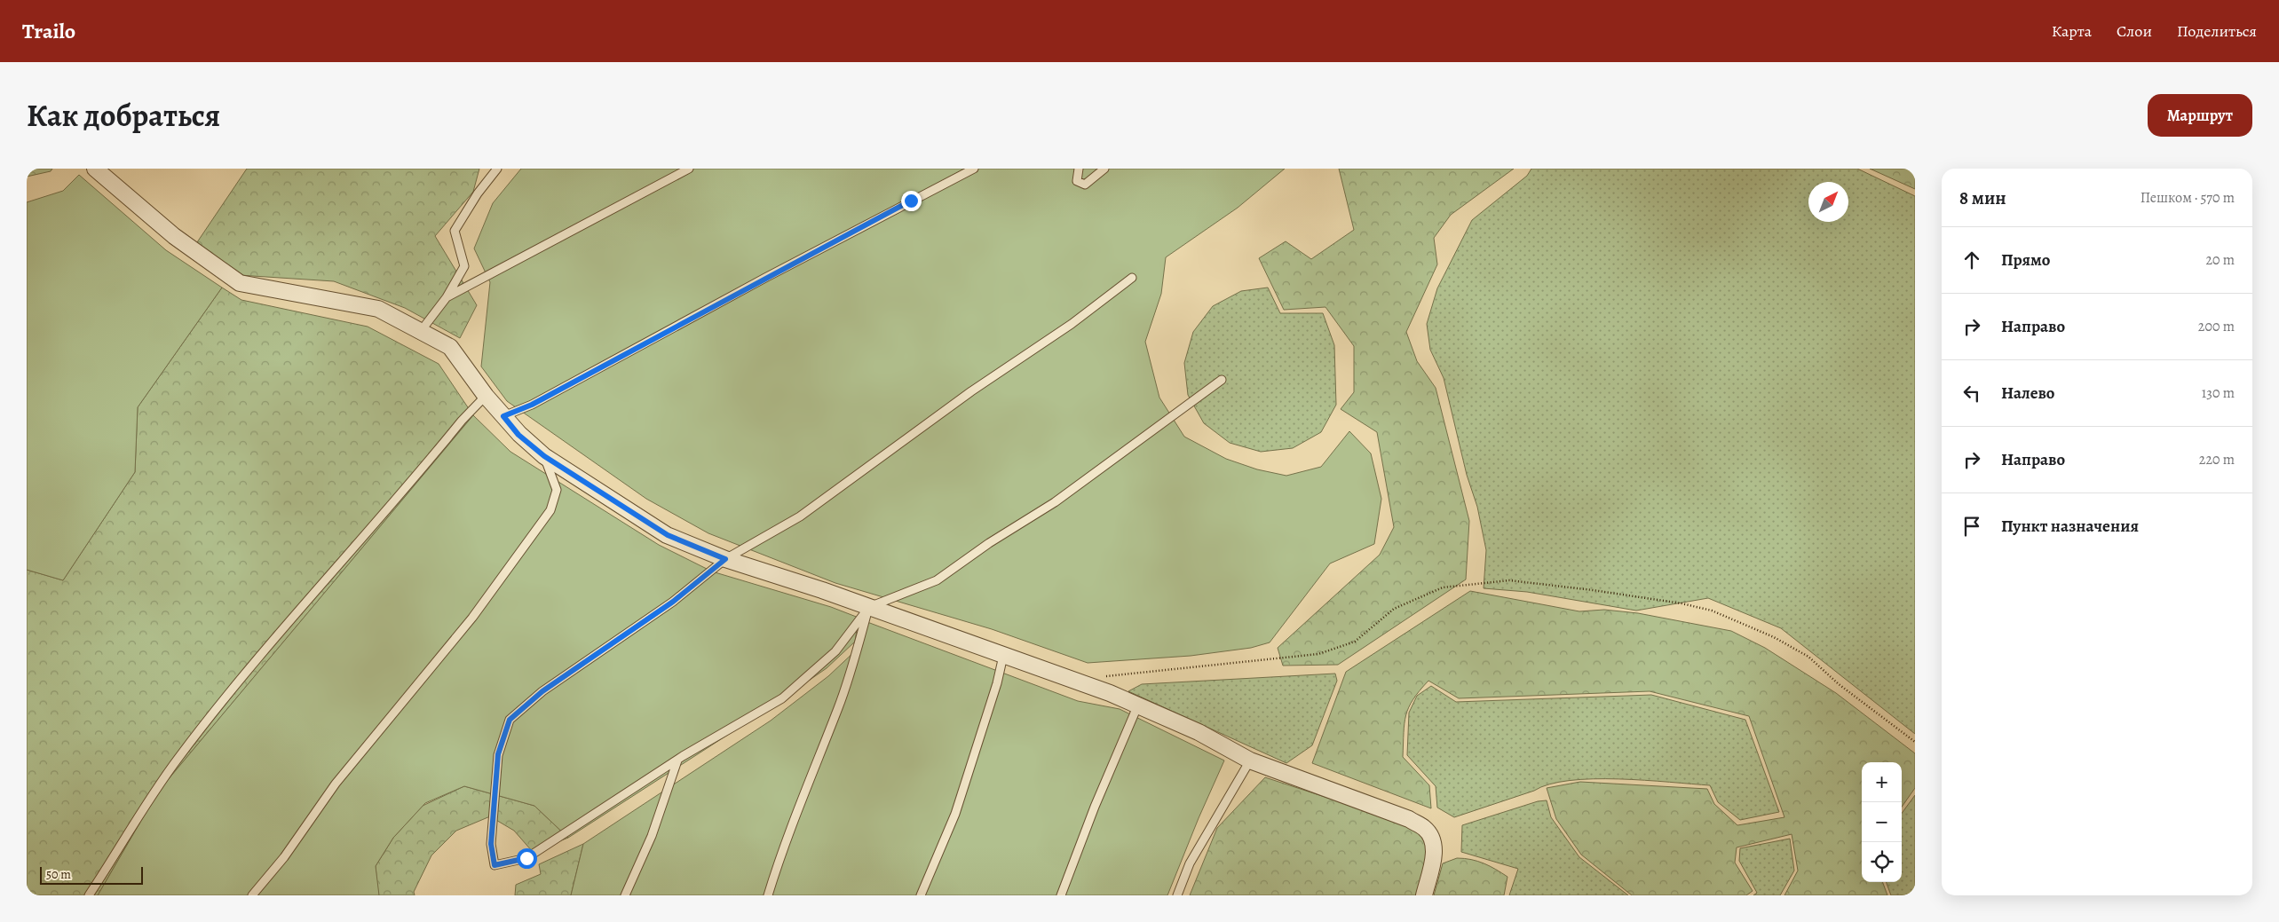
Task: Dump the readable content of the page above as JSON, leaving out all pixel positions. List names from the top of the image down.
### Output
{
  "scale_bar": "50 m",
  "north": "top right",
  "page": {
    "header": "Trailo",
    "nav": ["Карта", "Слои", "Поделиться"],
    "title": "Как добраться",
    "buttons": "Маршрут",
    "heading": ["8 мин", "Пешком · 570 m"],
    "list": [
      ["Прямо", "20 m"],
      ["Направо", "200 m"],
      ["Налево", "130 m"],
      ["Направо", "220 m"],
      "Пункт назначения"
    ],
    "map_buttons": ["+", "−"],
    "scale": "50 m"
  }
}
